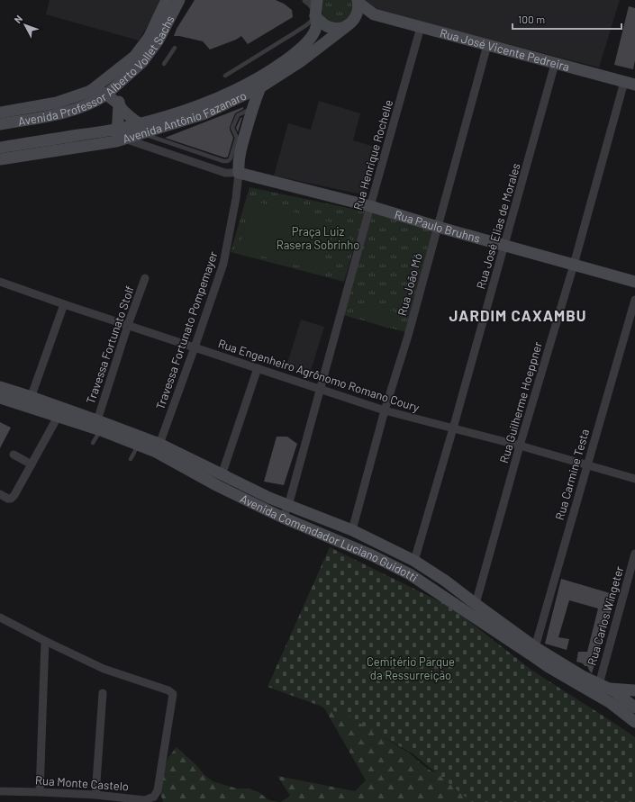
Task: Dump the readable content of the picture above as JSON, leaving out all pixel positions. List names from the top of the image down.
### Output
{
  "streets": {
    "main road": [
      "Rua José Vicente Pedreira",
      "Avenida Professor Alberto Vollet Sachs",
      "Avenida Antônio Fazanaro",
      "Rua Paulo Bruhns",
      "Avenida Comendador Luciano Guidotti"
    ],
    "street": [
      "Rua Henrique Rochelle",
      "Rua José Elias de Morales",
      "Rua João Mó",
      "Travessa Fortunato Pompemayer",
      "Travessa Fortunato Stolf",
      "Rua Engenheiro Agrônomo Romano Coury",
      "Rua Guilherme Hoeppner",
      "Rua Carmine Testa",
      "Rua Carlos Wingeter",
      "Rua Monte Castelo"
    ]
  },
  "crossings": [
    ["Rua José Vicente Pedreira", "Rua Henrique Rochelle"],
    ["Rua José Vicente Pedreira", "Rua José Elias de Morales"],
    ["Rua José Vicente Pedreira", "Rua João Mó"],
    ["Rua José Vicente Pedreira", "Rua Guilherme Hoeppner"],
    ["Rua Henrique Rochelle", "Rua Paulo Bruhns"],
    ["Rua Henrique Rochelle", "Rua Engenheiro Agrônomo Romano Coury"],
    ["Rua Henrique Rochelle", "Avenida Comendador Luciano Guidotti"],
    ["Rua Paulo Bruhns", "Rua José Elias de Morales"],
    ["Rua Paulo Bruhns", "Rua João Mó"],
    ["Rua Paulo Bruhns", "Travessa Fortunato Pompemayer"],
    ["Rua Paulo Bruhns", "Rua Guilherme Hoeppner"],
    ["Rua José Elias de Morales", "Rua Engenheiro Agrônomo Romano Coury"],
    ["Rua José Elias de Morales", "Avenida Comendador Luciano Guidotti"],
    ["Rua João Mó", "Rua Engenheiro Agrônomo Romano Coury"],
    ["Rua João Mó", "Avenida Comendador Luciano Guidotti"],
    ["Travessa Fortunato Pompemayer", "Rua Engenheiro Agrônomo Romano Coury"],
    ["Travessa Fortunato Pompemayer", "Avenida Comendador Luciano Guidotti"],
    ["Travessa Fortunato Stolf", "Rua Engenheiro Agrônomo Romano Coury"],
    ["Travessa Fortunato Stolf", "Avenida Comendador Luciano Guidotti"],
    ["Rua Engenheiro Agrônomo Romano Coury", "Rua Guilherme Hoeppner"],
    ["Rua Engenheiro Agrônomo Romano Coury", "Rua Carmine Testa"],
    ["Rua Guilherme Hoeppner", "Avenida Comendador Luciano Guidotti"],
    ["Rua Carmine Testa", "Avenida Comendador Luciano Guidotti"],
    ["Avenida Comendador Luciano Guidotti", "Rua Carlos Wingeter"]
  ],
  "districts": ["JARDIM CAXAMBU"],
  "parks": ["Praça Luiz Rasera Sobrinho", "Cemitério Parque da Ressurreição"],
  "scale_bar": "100 m",
  "north": "top left"
}
